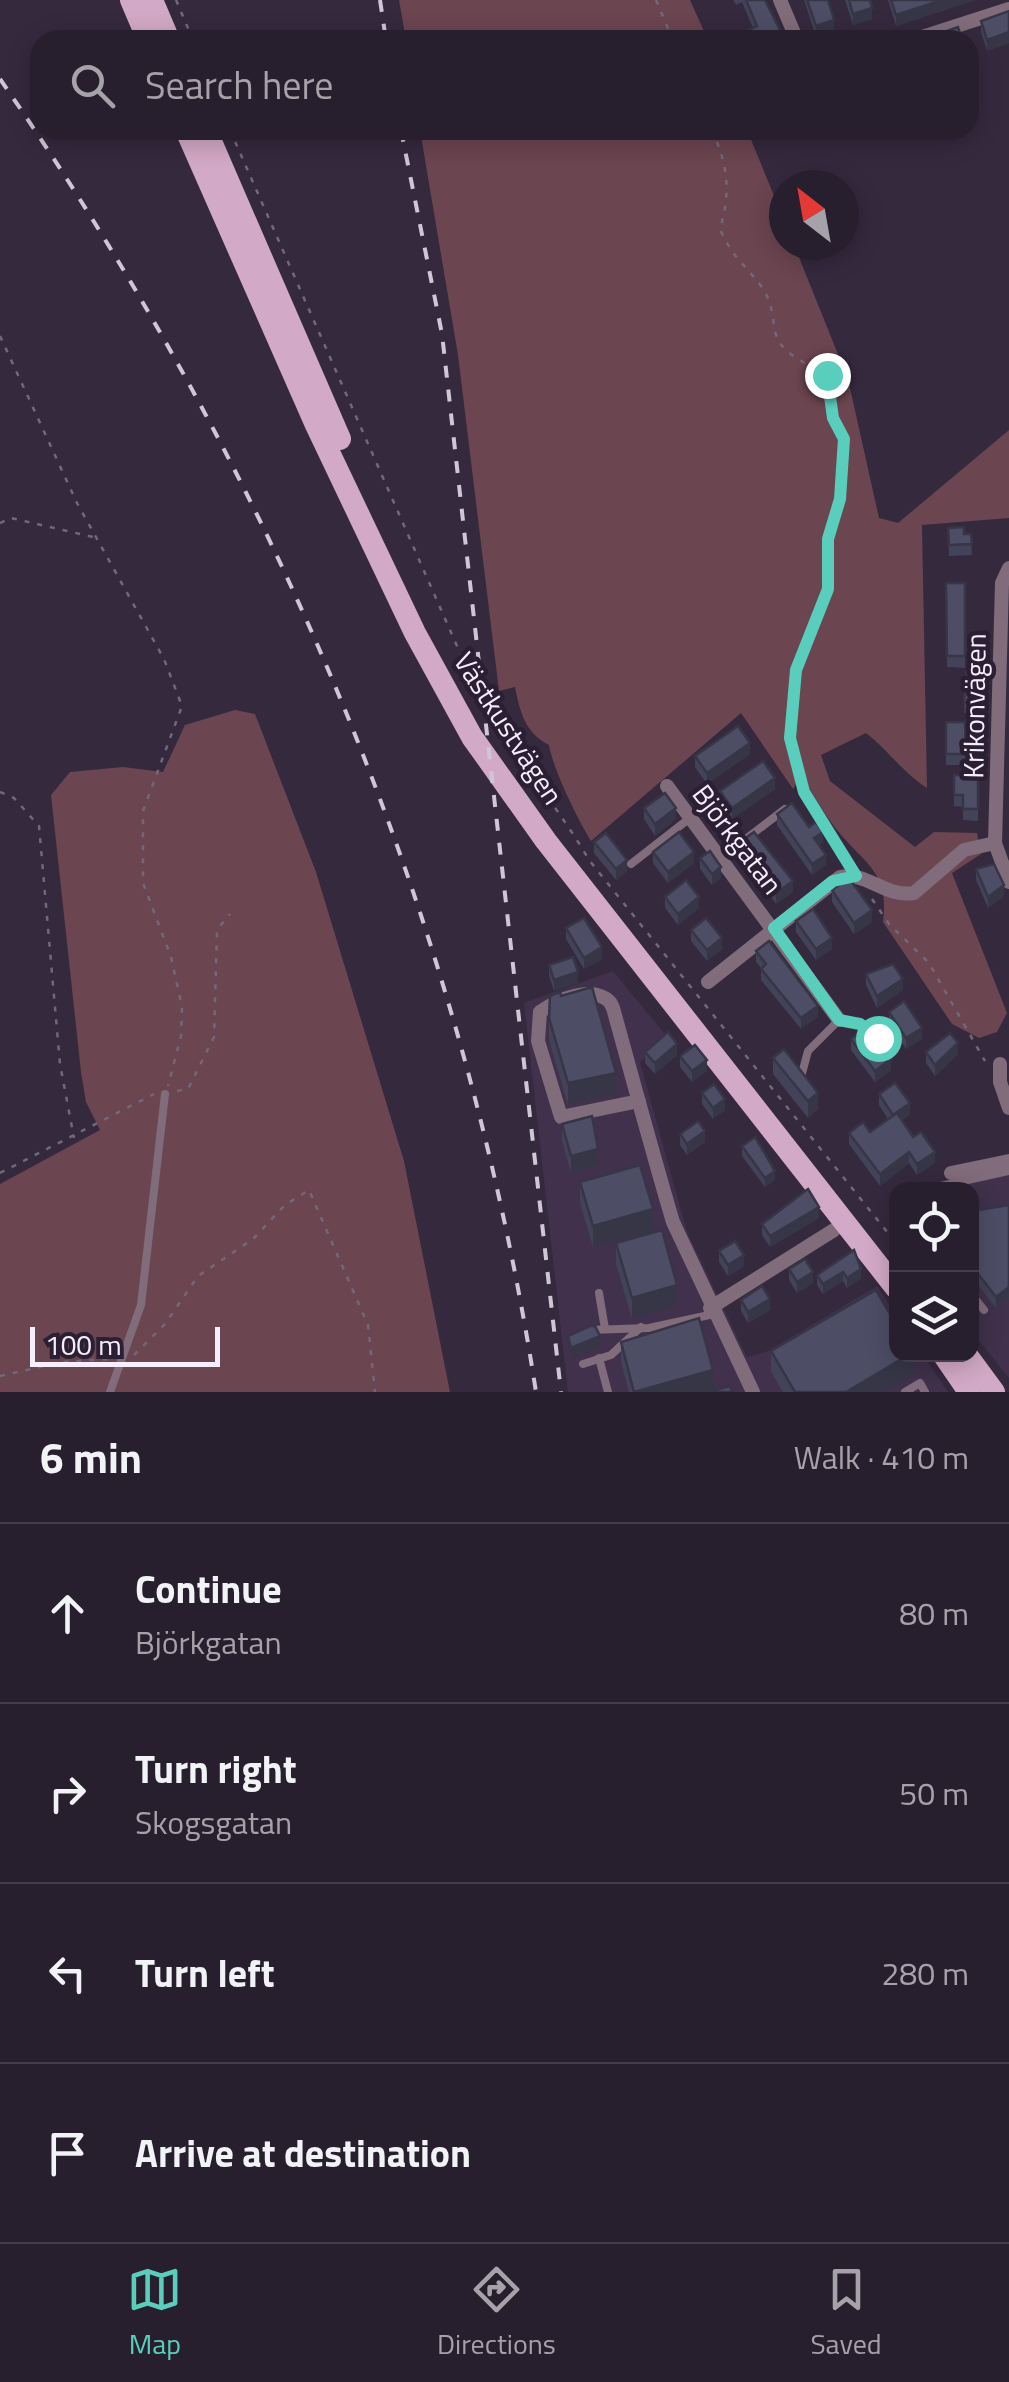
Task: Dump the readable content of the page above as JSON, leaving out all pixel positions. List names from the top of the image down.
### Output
{
  "streets": {
    "main road": ["Västkustvägen"],
    "street": ["Krikonvägen", "Björkgatan"]
  },
  "scale_bar": "100 m",
  "north": "top left",
  "page": {
    "search": "Search here",
    "scale": "100 m",
    "heading": ["6 min", "Walk · 410 m"],
    "list": [
      ["Continue", "Björkgatan", "80 m"],
      ["Turn right", "Skogsgatan", "50 m"],
      ["Turn left", "280 m"],
      "Arrive at destination"
    ],
    "nav": ["Map", "Directions", "Saved"]
  }
}
